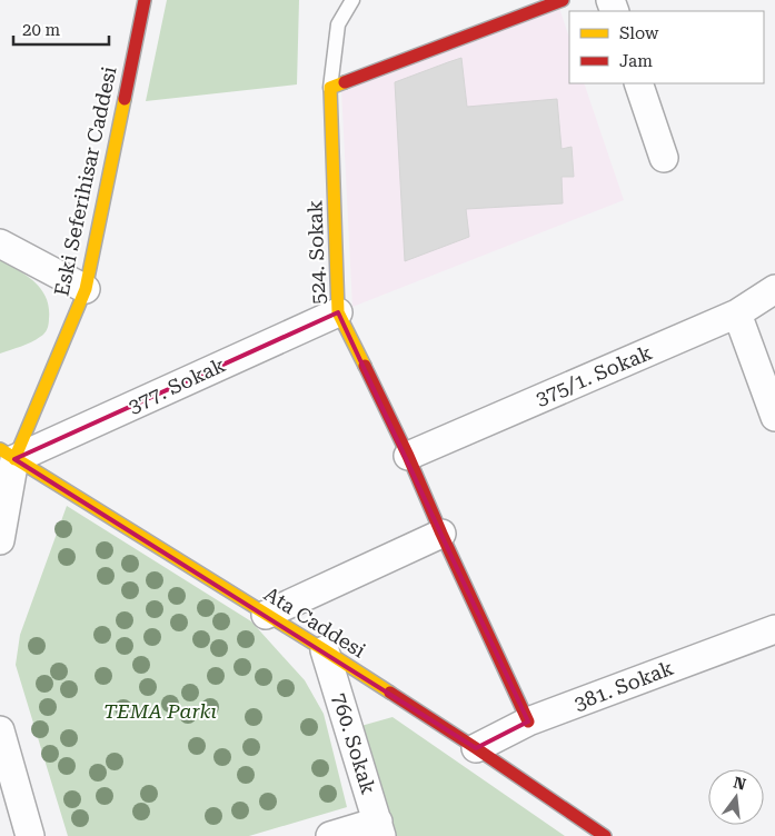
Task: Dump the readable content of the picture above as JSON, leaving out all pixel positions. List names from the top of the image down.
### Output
{
  "streets": {
    "main road": ["Eski Seferihisar Caddesi", "524. Sokak", "Ata Caddesi"],
    "street": [
      "375/1. Sokak",
      "377. Sokak",
      "381. Sokak",
      "760. Sokak"
    ]
  },
  "crossings": [
    ["Eski Seferihisar Caddesi", "377. Sokak"],
    ["Eski Seferihisar Caddesi", "Ata Caddesi"],
    ["524. Sokak", "375/1. Sokak"],
    ["524. Sokak", "377. Sokak"],
    ["524. Sokak", "381. Sokak"],
    ["377. Sokak", "Ata Caddesi"],
    ["Ata Caddesi", "381. Sokak"],
    ["Ata Caddesi", "760. Sokak"]
  ],
  "parks": ["TEMA Parkı"],
  "legend": ["Slow", "Jam"],
  "scale_bar": "20 m",
  "north": "top"
}
